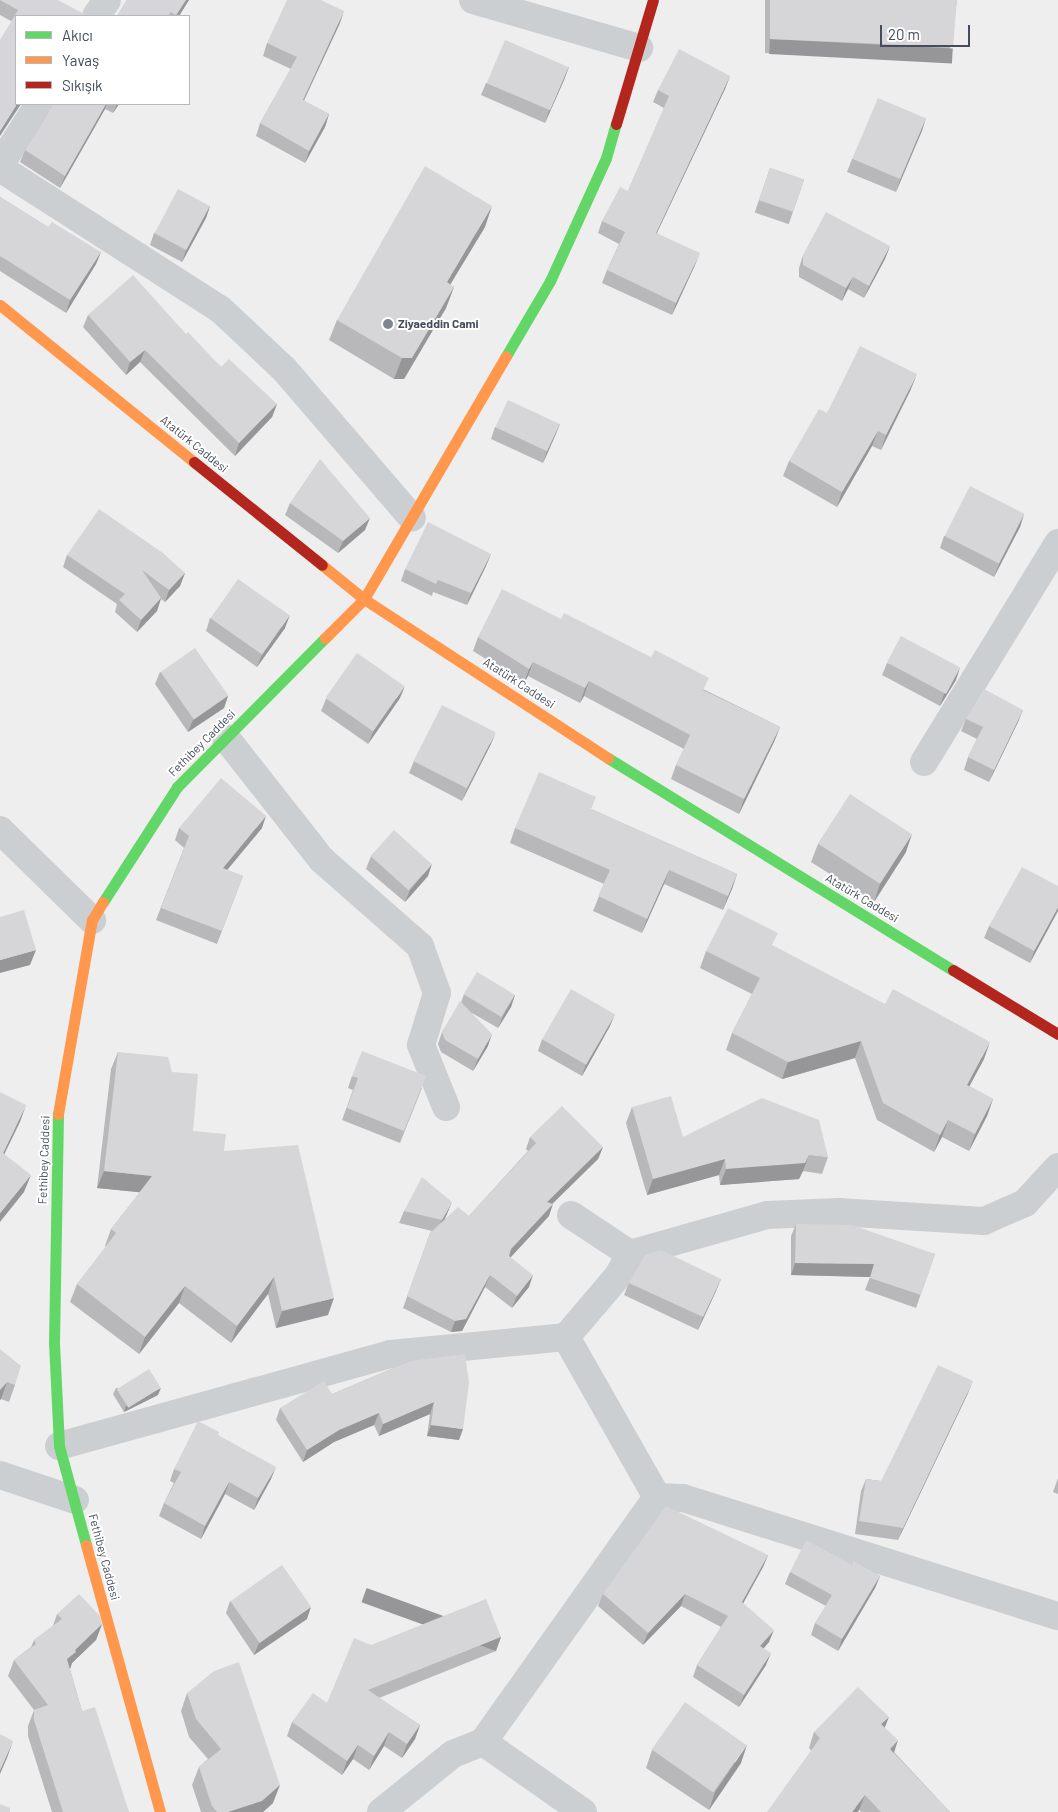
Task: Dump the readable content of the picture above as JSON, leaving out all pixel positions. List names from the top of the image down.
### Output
{
  "streets": {
    "street": ["Atatürk Caddesi", "Fethibey Caddesi"]
  },
  "crossings": [
    ["Atatürk Caddesi", "Fethibey Caddesi"]
  ],
  "places": ["Ziyaeddin Cami"],
  "legend": ["Akıcı", "Yavaş", "Sıkışık"],
  "scale_bar": "20 m"
}
